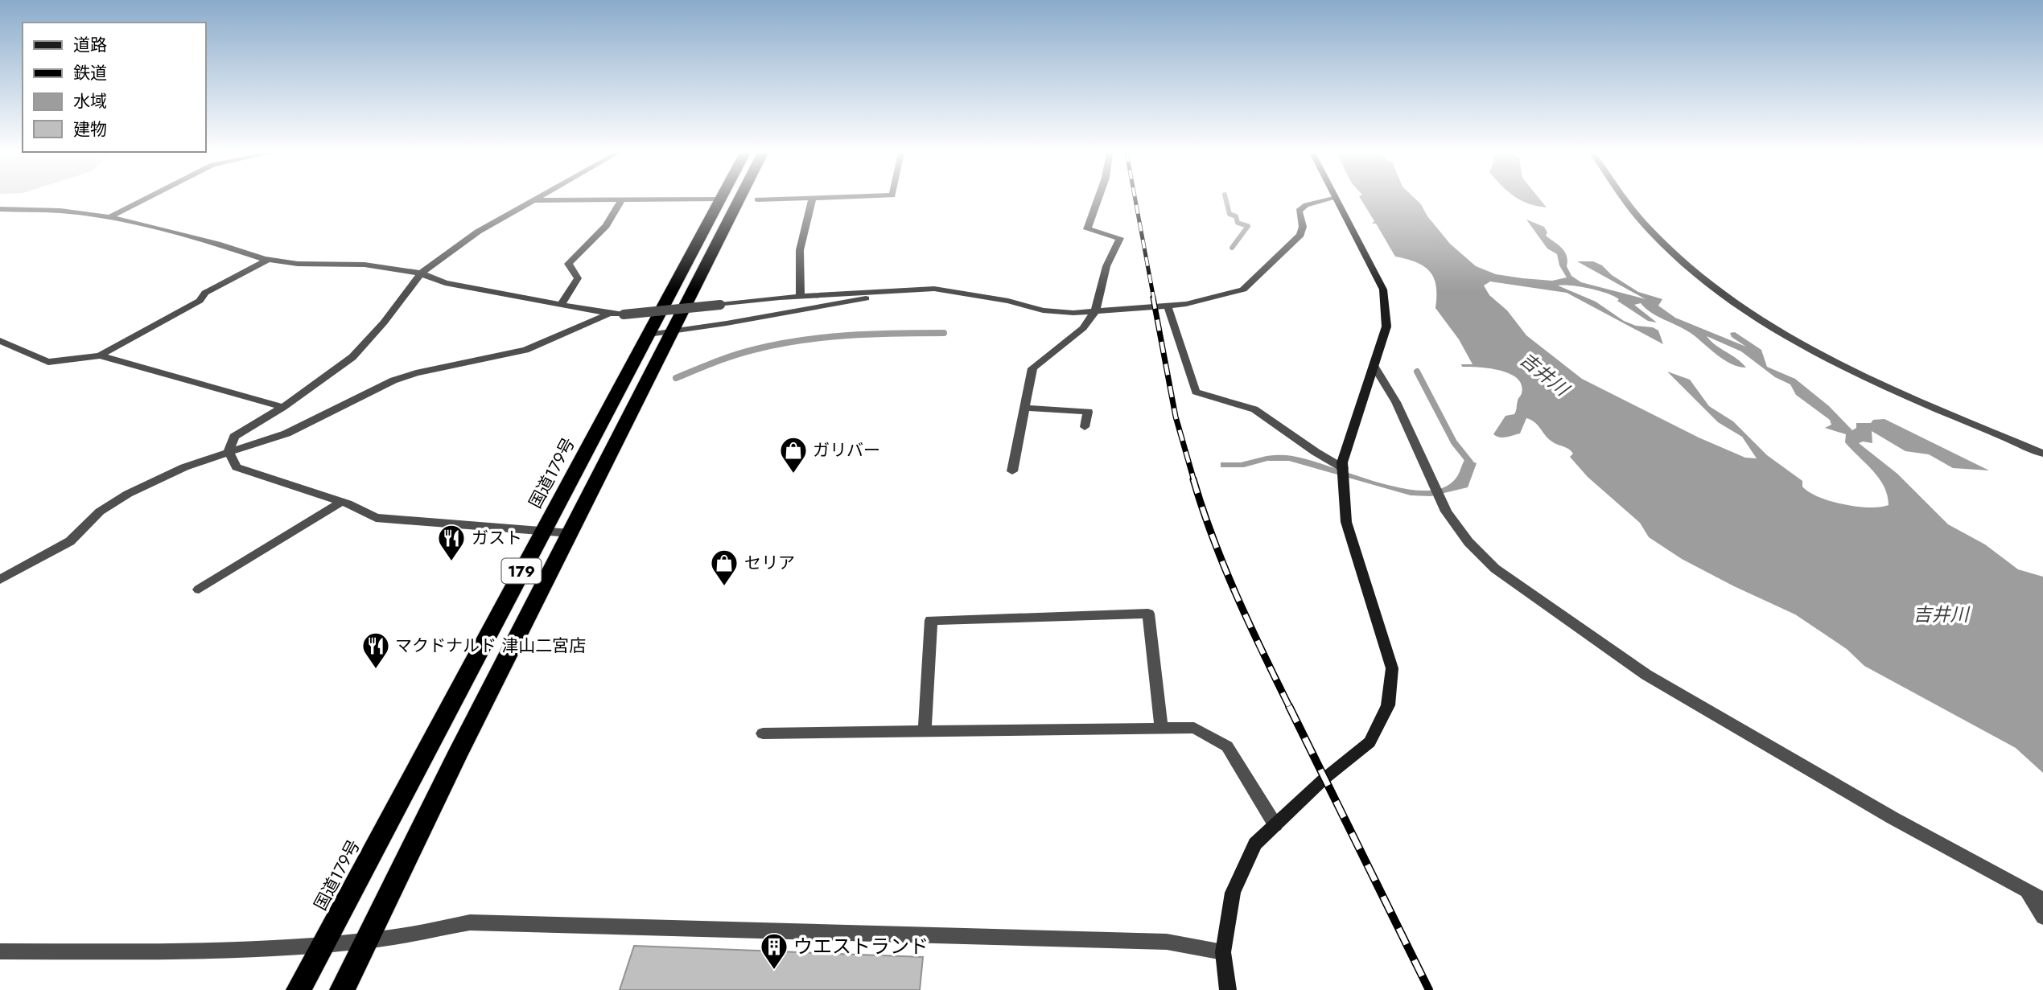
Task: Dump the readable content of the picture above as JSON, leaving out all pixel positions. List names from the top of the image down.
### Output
{
  "streets": {
    "highway": ["国道179号", "179"]
  },
  "water": ["吉井川"],
  "places": {
    "shop": ["ガリバー", "セリア"],
    "restaurant": ["ガスト", "マクドナルド 津山二宮店"],
    "building": ["ウエストランド"]
  },
  "legend": [
    "道路",
    "鉄道",
    "水域",
    "建物"
  ]
}
